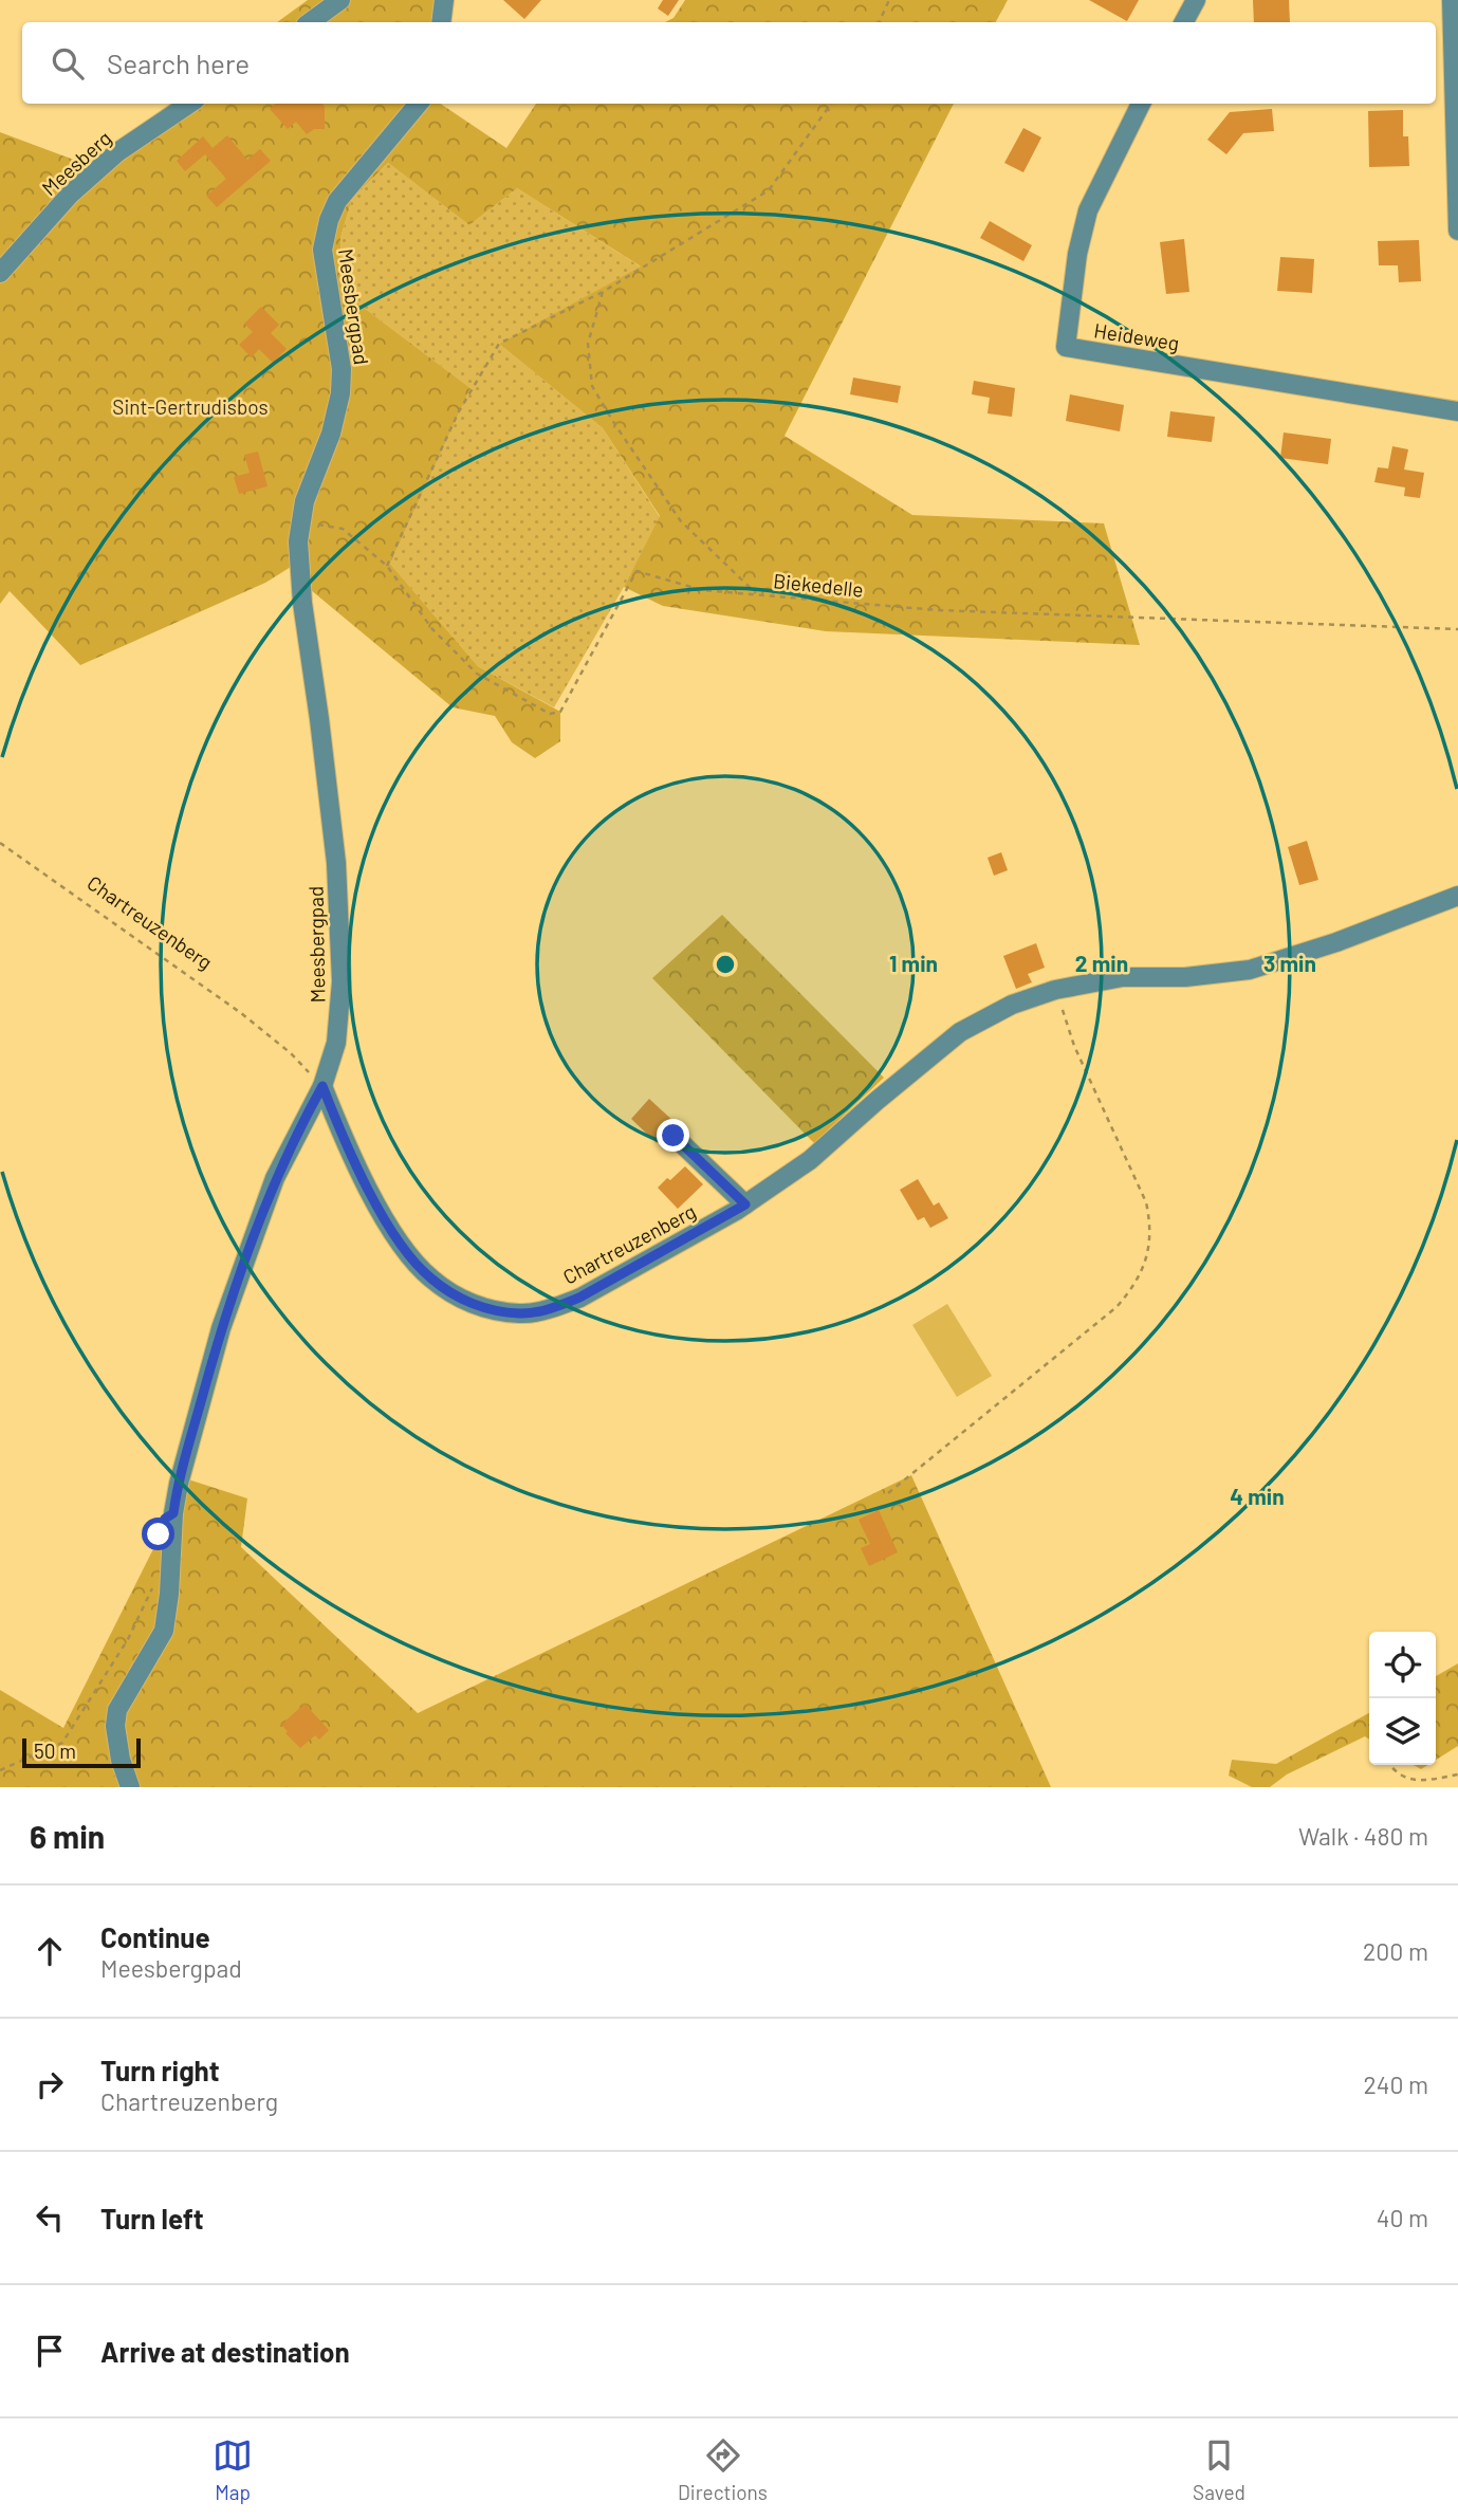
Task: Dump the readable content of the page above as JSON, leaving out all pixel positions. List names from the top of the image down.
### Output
{
  "streets": {
    "street": [
      "Meesberg",
      "Meesbergpad",
      "Heideweg",
      "Chartreuzenberg"
    ],
    "path": ["Biekedelle"]
  },
  "crossings": [
    ["Meesbergpad", "Chartreuzenberg"]
  ],
  "parks": ["Sint-Gertrudisbos"],
  "scale_bar": "50 m",
  "page": {
    "search": "Search here",
    "scale": "50 m",
    "heading": ["6 min", "Walk · 480 m"],
    "list": [
      ["Continue", "Meesbergpad", "200 m"],
      ["Turn right", "Chartreuzenberg", "240 m"],
      ["Turn left", "40 m"],
      "Arrive at destination"
    ],
    "nav": ["Map", "Directions", "Saved"]
  },
  "rings": [
    "1 min",
    "2 min",
    "3 min",
    "4 min"
  ]
}
